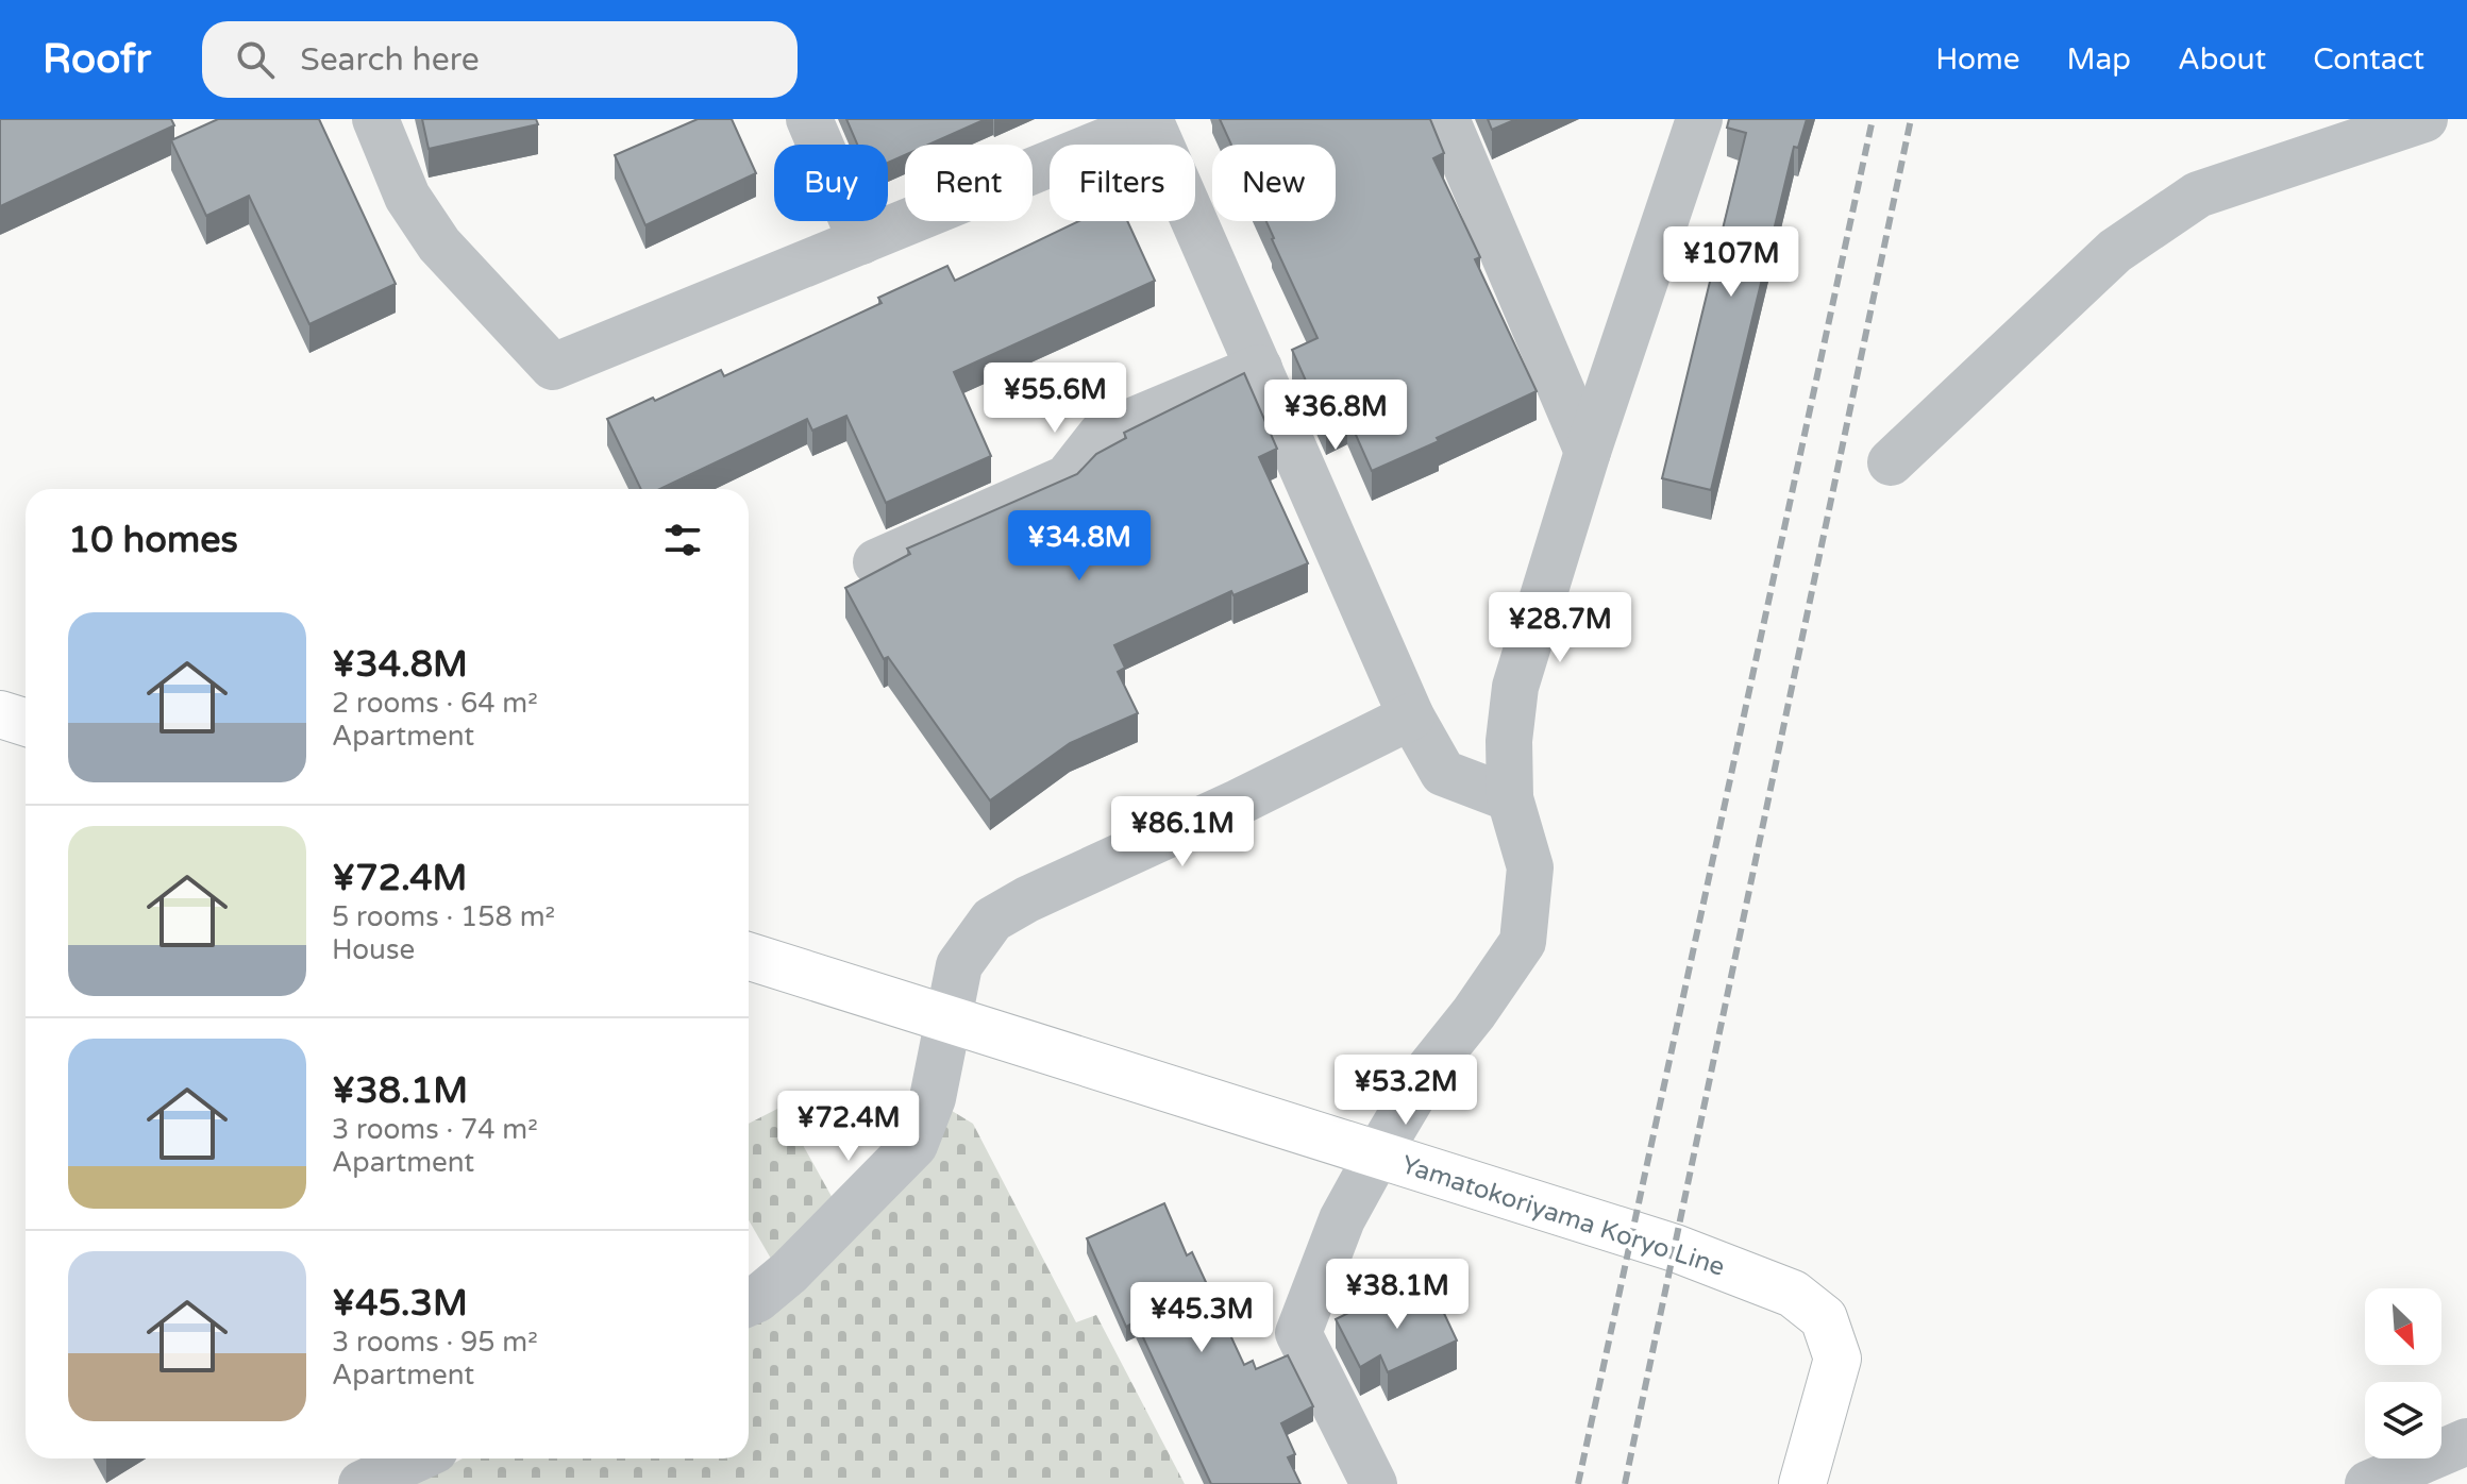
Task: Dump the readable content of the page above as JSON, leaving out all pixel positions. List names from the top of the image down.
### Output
{
  "streets": {
    "main road": ["Yamatokoriyama Koryo Line"]
  },
  "north": "bottom right",
  "page": {
    "header": "Roofr",
    "search": "Search here",
    "nav": [
      "Home",
      "Map",
      "About",
      "Contact"
    ],
    "chip": [
      "Buy",
      "Rent",
      "Filters",
      "New"
    ],
    "price": [
      "¥107M",
      "¥55.6M",
      "¥36.8M",
      "¥34.8M",
      "¥28.7M",
      "¥86.1M",
      "¥53.2M",
      "¥72.4M",
      "¥38.1M",
      "¥45.3M"
    ],
    "heading": "10 homes",
    "list": [
      {
        "name": "¥34.8M",
        "note": "2 rooms · 64 m² · Apartment"
      },
      {
        "name": "¥72.4M",
        "note": "5 rooms · 158 m² · House"
      },
      {
        "name": "¥38.1M",
        "note": "3 rooms · 74 m² · Apartment"
      },
      {
        "name": "¥45.3M",
        "note": "3 rooms · 95 m² · Apartment"
      }
    ]
  }
}
